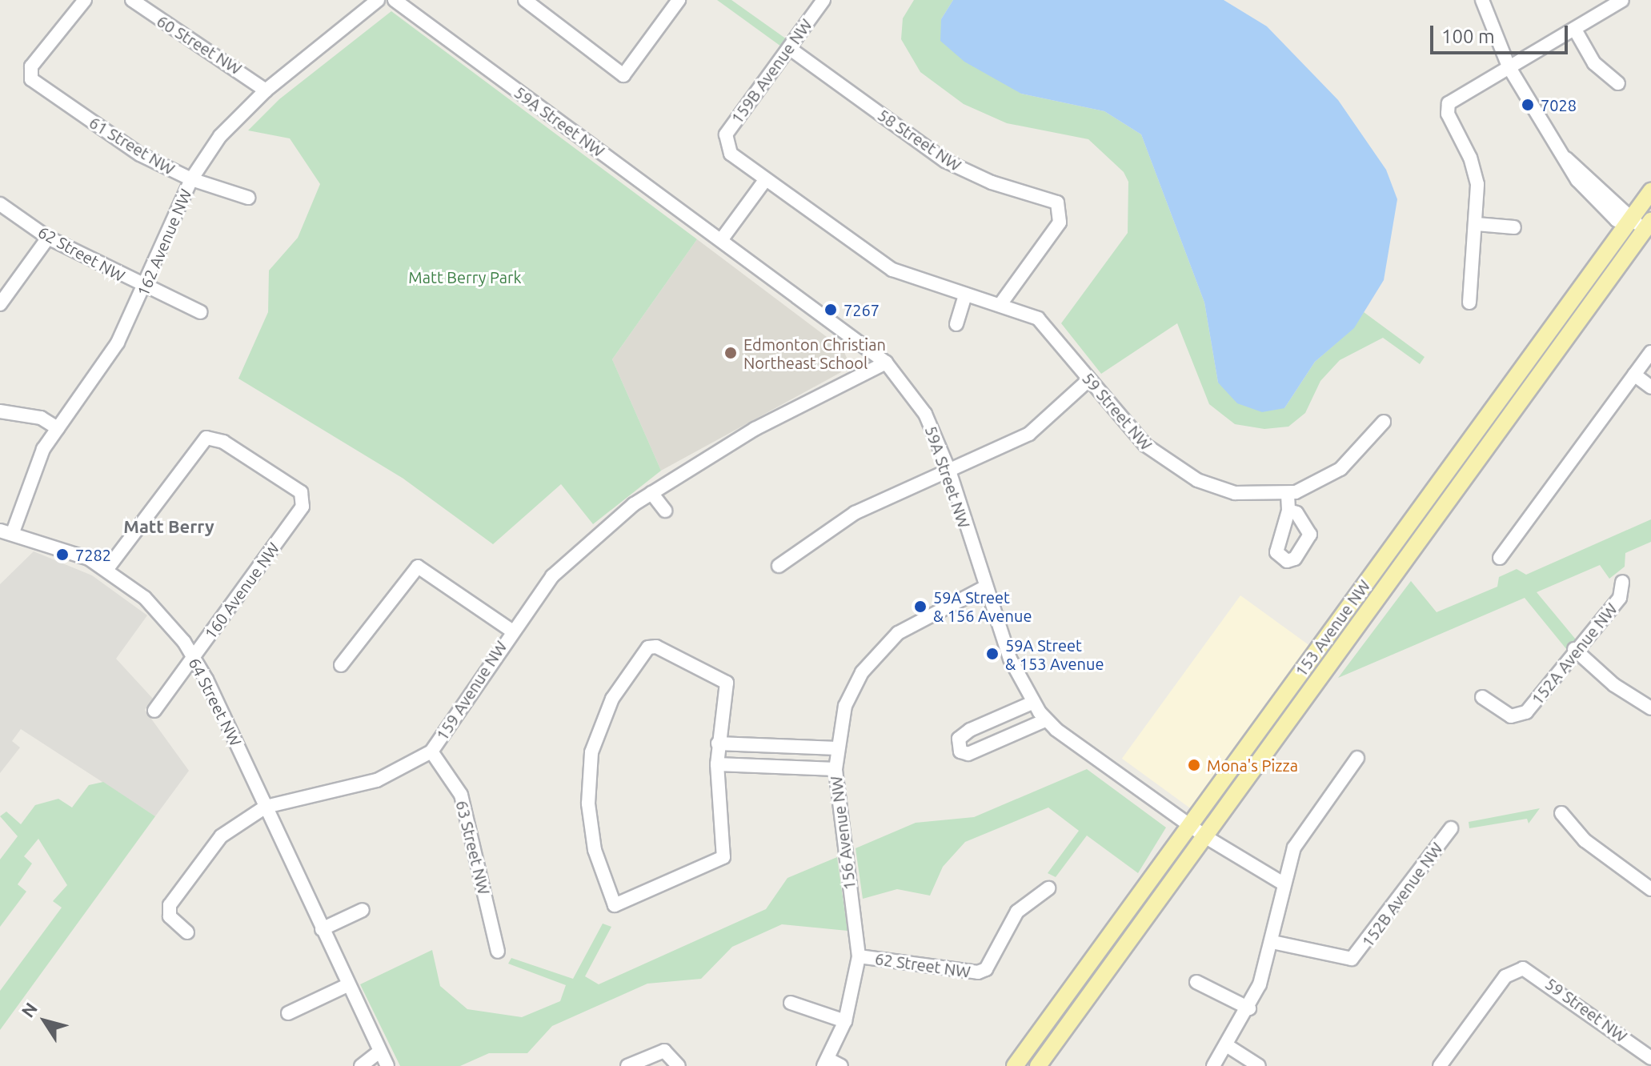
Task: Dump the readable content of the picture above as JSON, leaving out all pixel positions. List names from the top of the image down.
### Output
{
  "streets": {
    "main road": ["153 Avenue NW"],
    "street": [
      "60 Street NW",
      "159B Avenue NW",
      "59A Street NW",
      "58 Street NW",
      "61 Street NW",
      "162 Avenue NW",
      "62 Street NW",
      "59 Street NW",
      "160 Avenue NW",
      "152A Avenue NW",
      "159 Avenue NW",
      "64 Street NW",
      "156 Avenue NW",
      "63 Street NW",
      "152B Avenue NW"
    ]
  },
  "crossings": [
    ["60 Street NW", "162 Avenue NW"],
    ["159B Avenue NW", "58 Street NW"],
    ["159B Avenue NW", "59 Street NW"],
    ["59A Street NW", "153 Avenue NW"],
    ["59A Street NW", "159 Avenue NW"],
    ["59A Street NW", "156 Avenue NW"],
    ["58 Street NW", "59 Street NW"],
    ["61 Street NW", "162 Avenue NW"],
    ["162 Avenue NW", "62 Street NW"],
    ["162 Avenue NW", "64 Street NW"],
    ["62 Street NW", "156 Avenue NW"],
    ["160 Avenue NW", "64 Street NW"],
    ["159 Avenue NW", "64 Street NW"],
    ["159 Avenue NW", "63 Street NW"]
  ],
  "districts": ["Matt Berry"],
  "parks": ["Matt Berry Park"],
  "places": [
    "7028",
    "7267",
    "Edmonton Christian Northeast School",
    "7282",
    "59A Street & 156 Avenue",
    "59A Street & 153 Avenue",
    "Mona's Pizza"
  ],
  "scale_bar": "100 m",
  "north": "top left"
}
